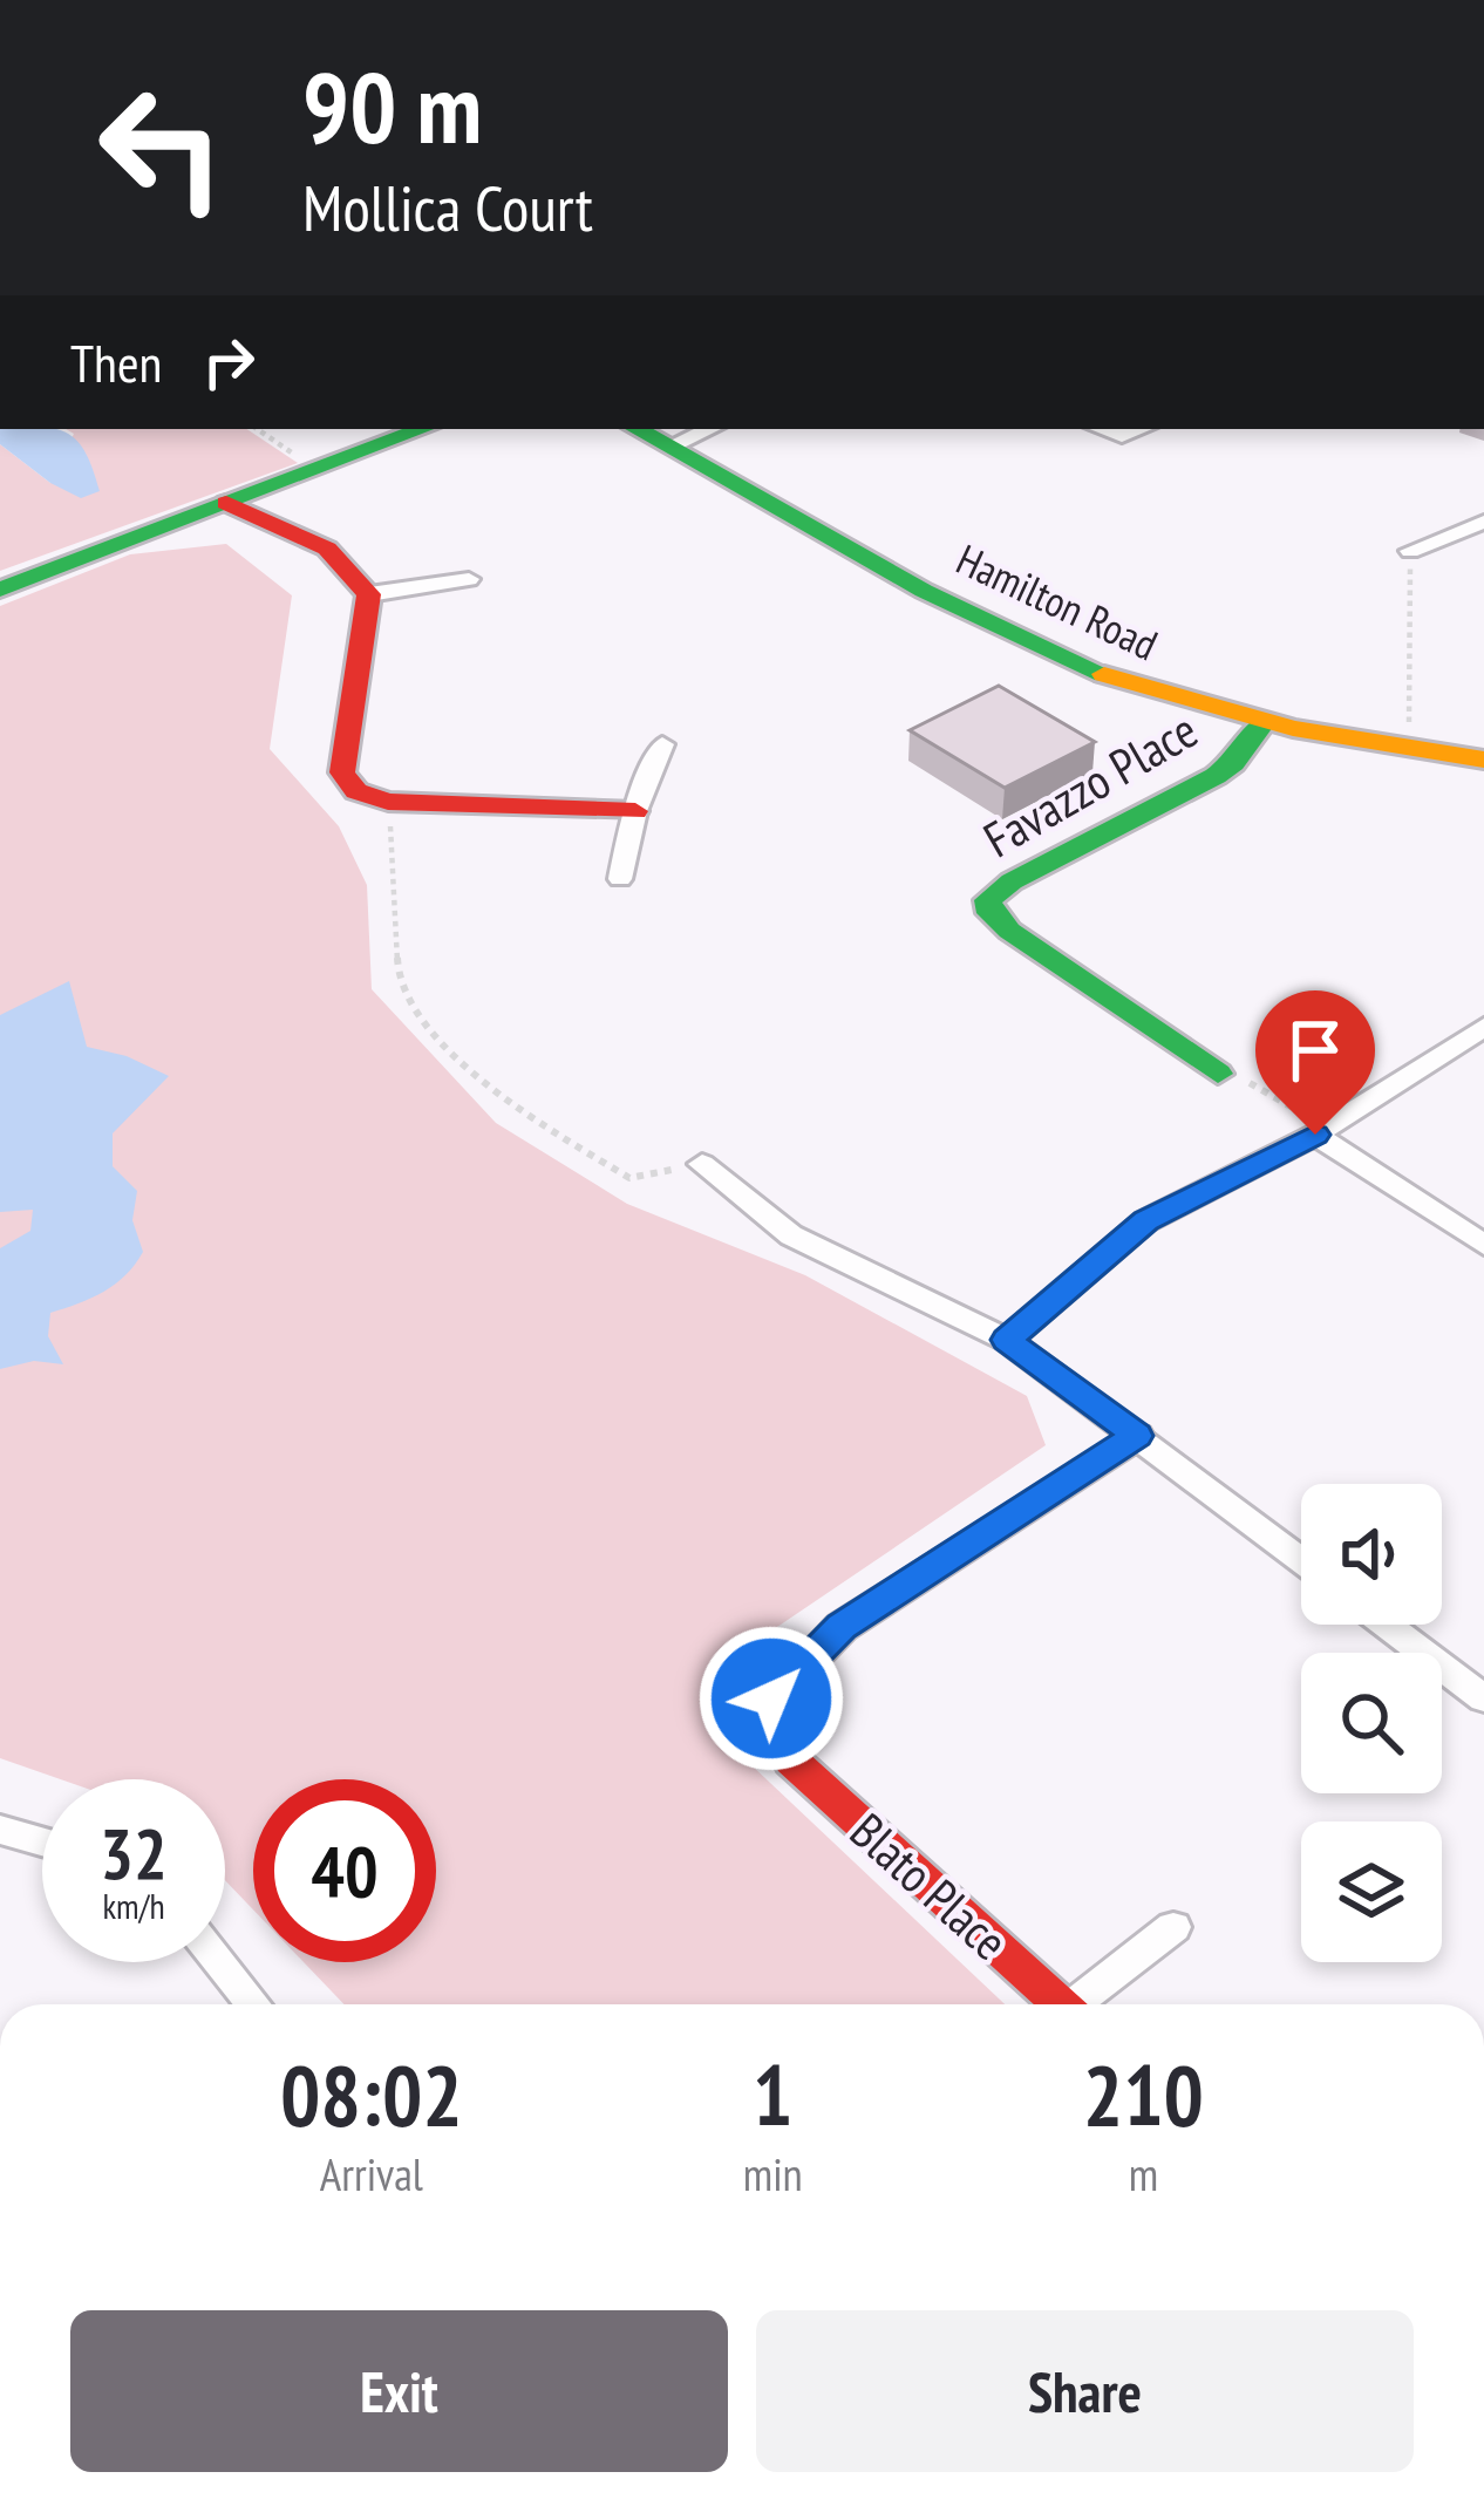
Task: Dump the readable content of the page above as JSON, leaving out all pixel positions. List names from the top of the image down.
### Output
{
  "streets": {
    "street": ["Hamilton Road", "Favazzo Place", "Blato Place"]
  },
  "crossings": [
    ["Hamilton Road", "Favazzo Place"]
  ],
  "page": {
    "turn": ["90 m", "Mollica Court"],
    "then": "Then",
    "speed": "32 km/h",
    "limit": "40",
    "eta": [
      "08:02",
      "Arrival",
      "1",
      "min",
      "210",
      "m"
    ],
    "buttons": ["Exit", "Share"]
  }
}
